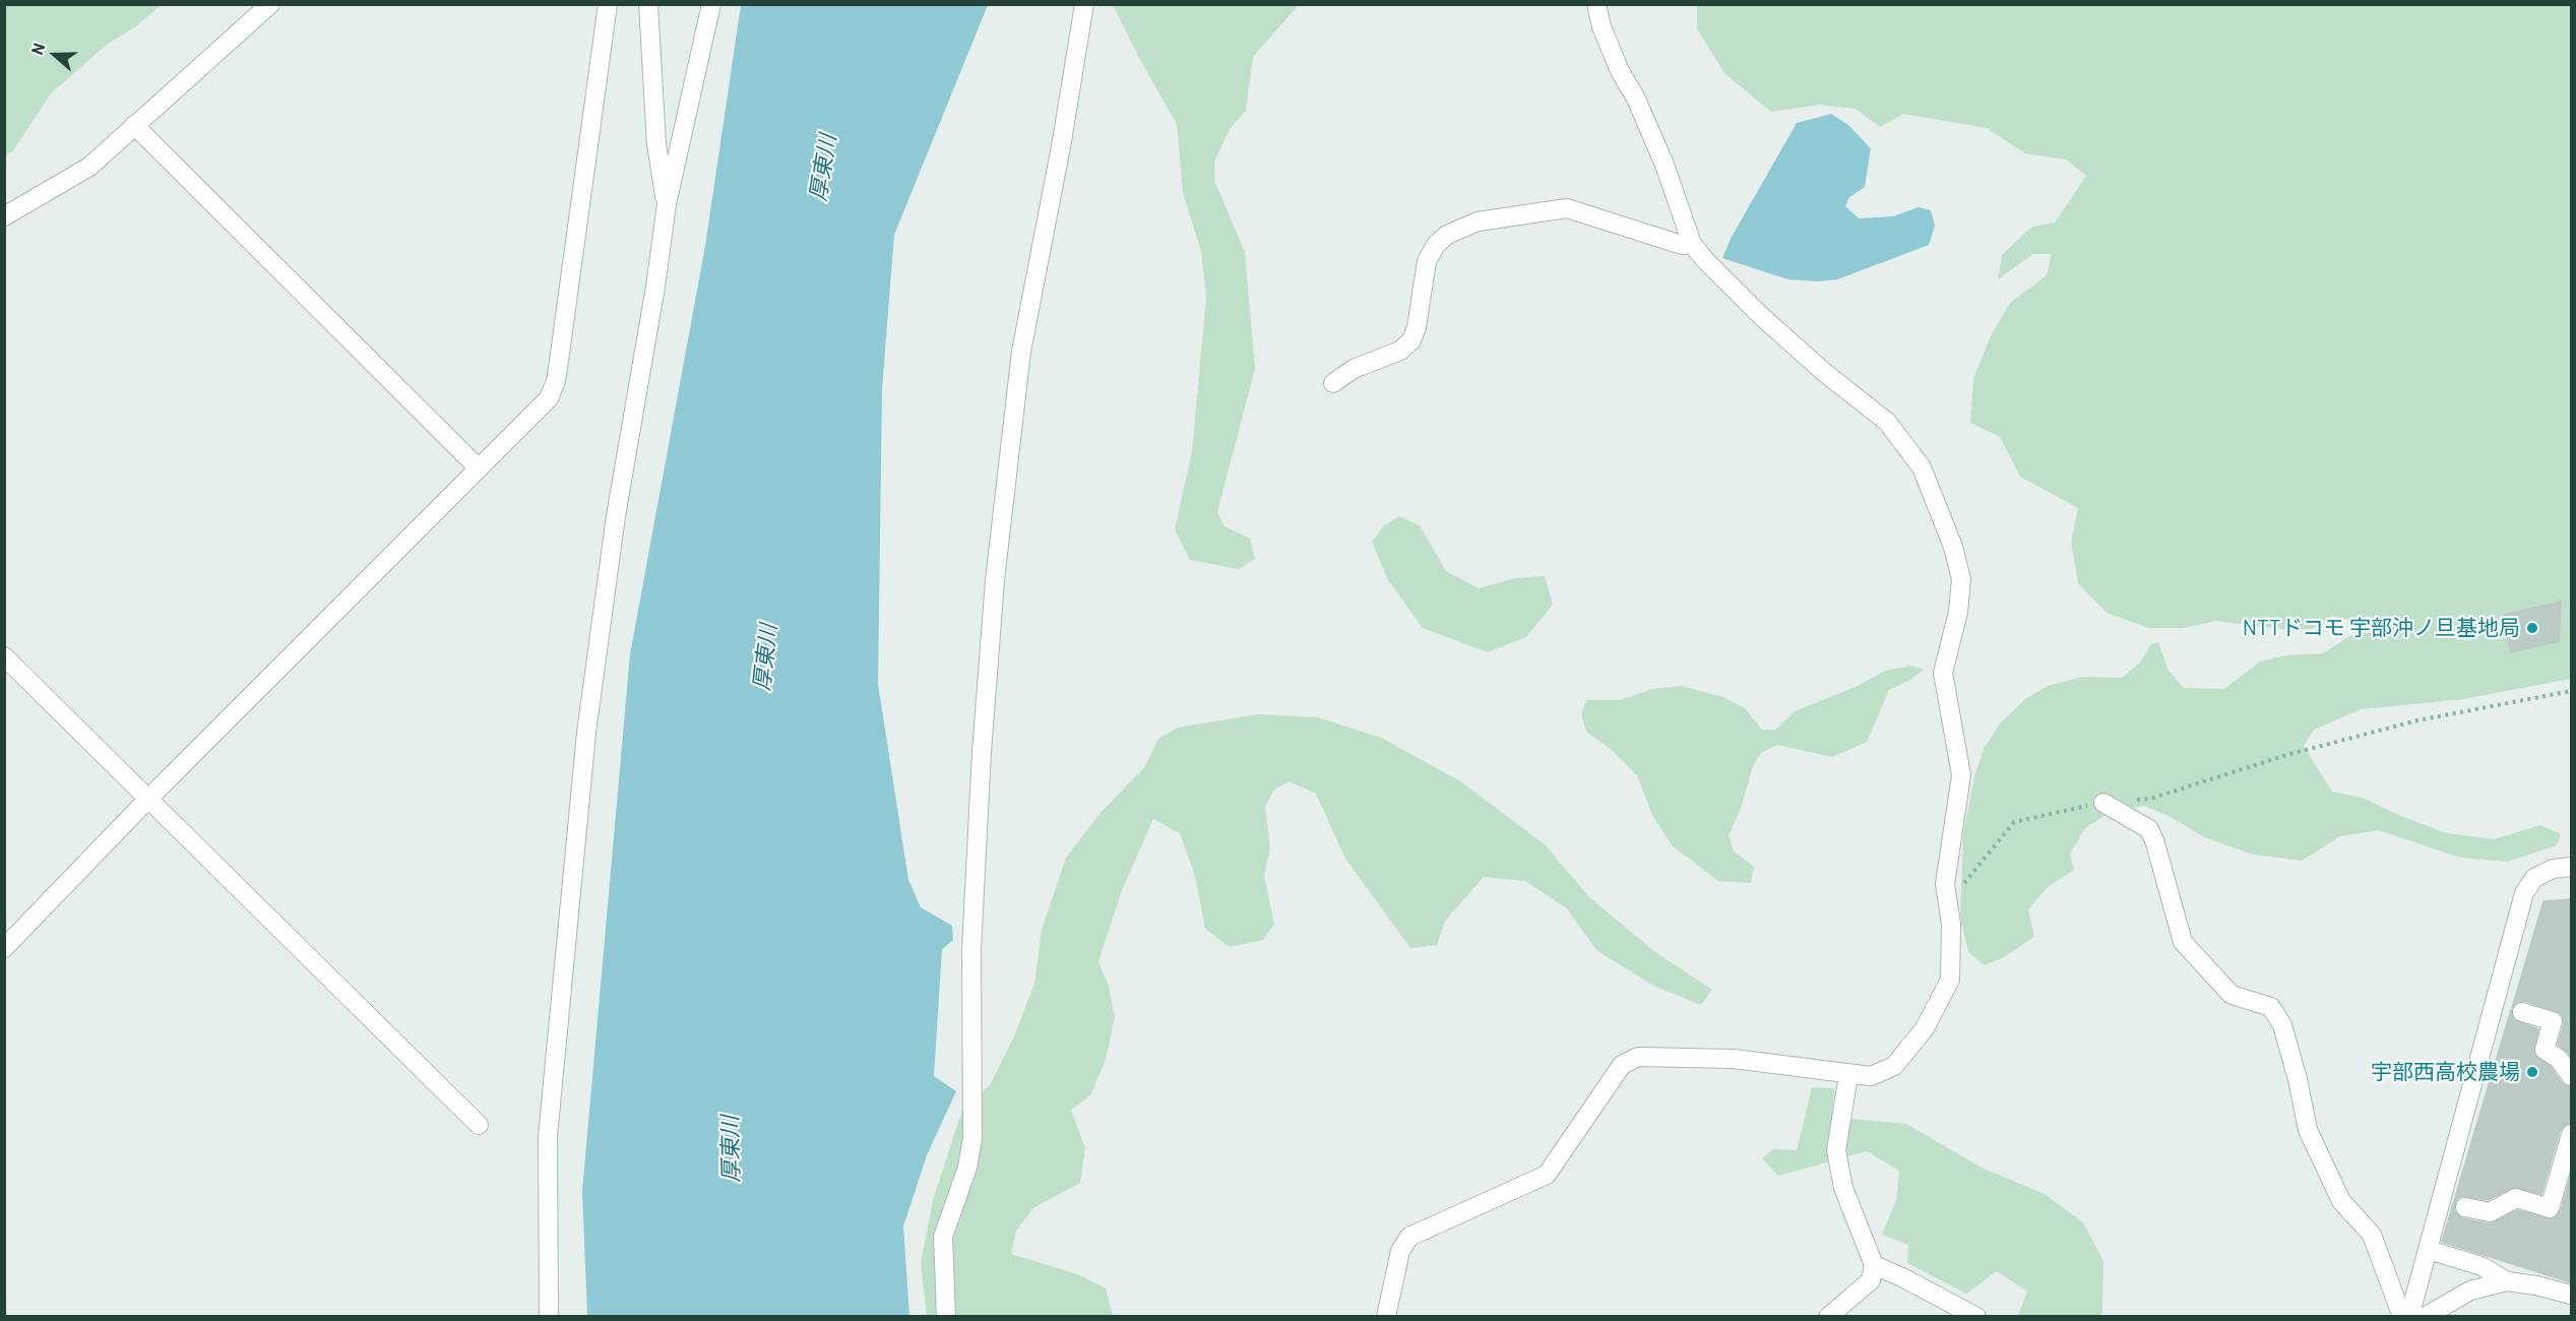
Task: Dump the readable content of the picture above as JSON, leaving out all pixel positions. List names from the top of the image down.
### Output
{
  "water": ["厚東川"],
  "places": ["NTTドコモ 宇部沖ノ旦基地局", "宇部西高校農場"],
  "north": "left"
}
